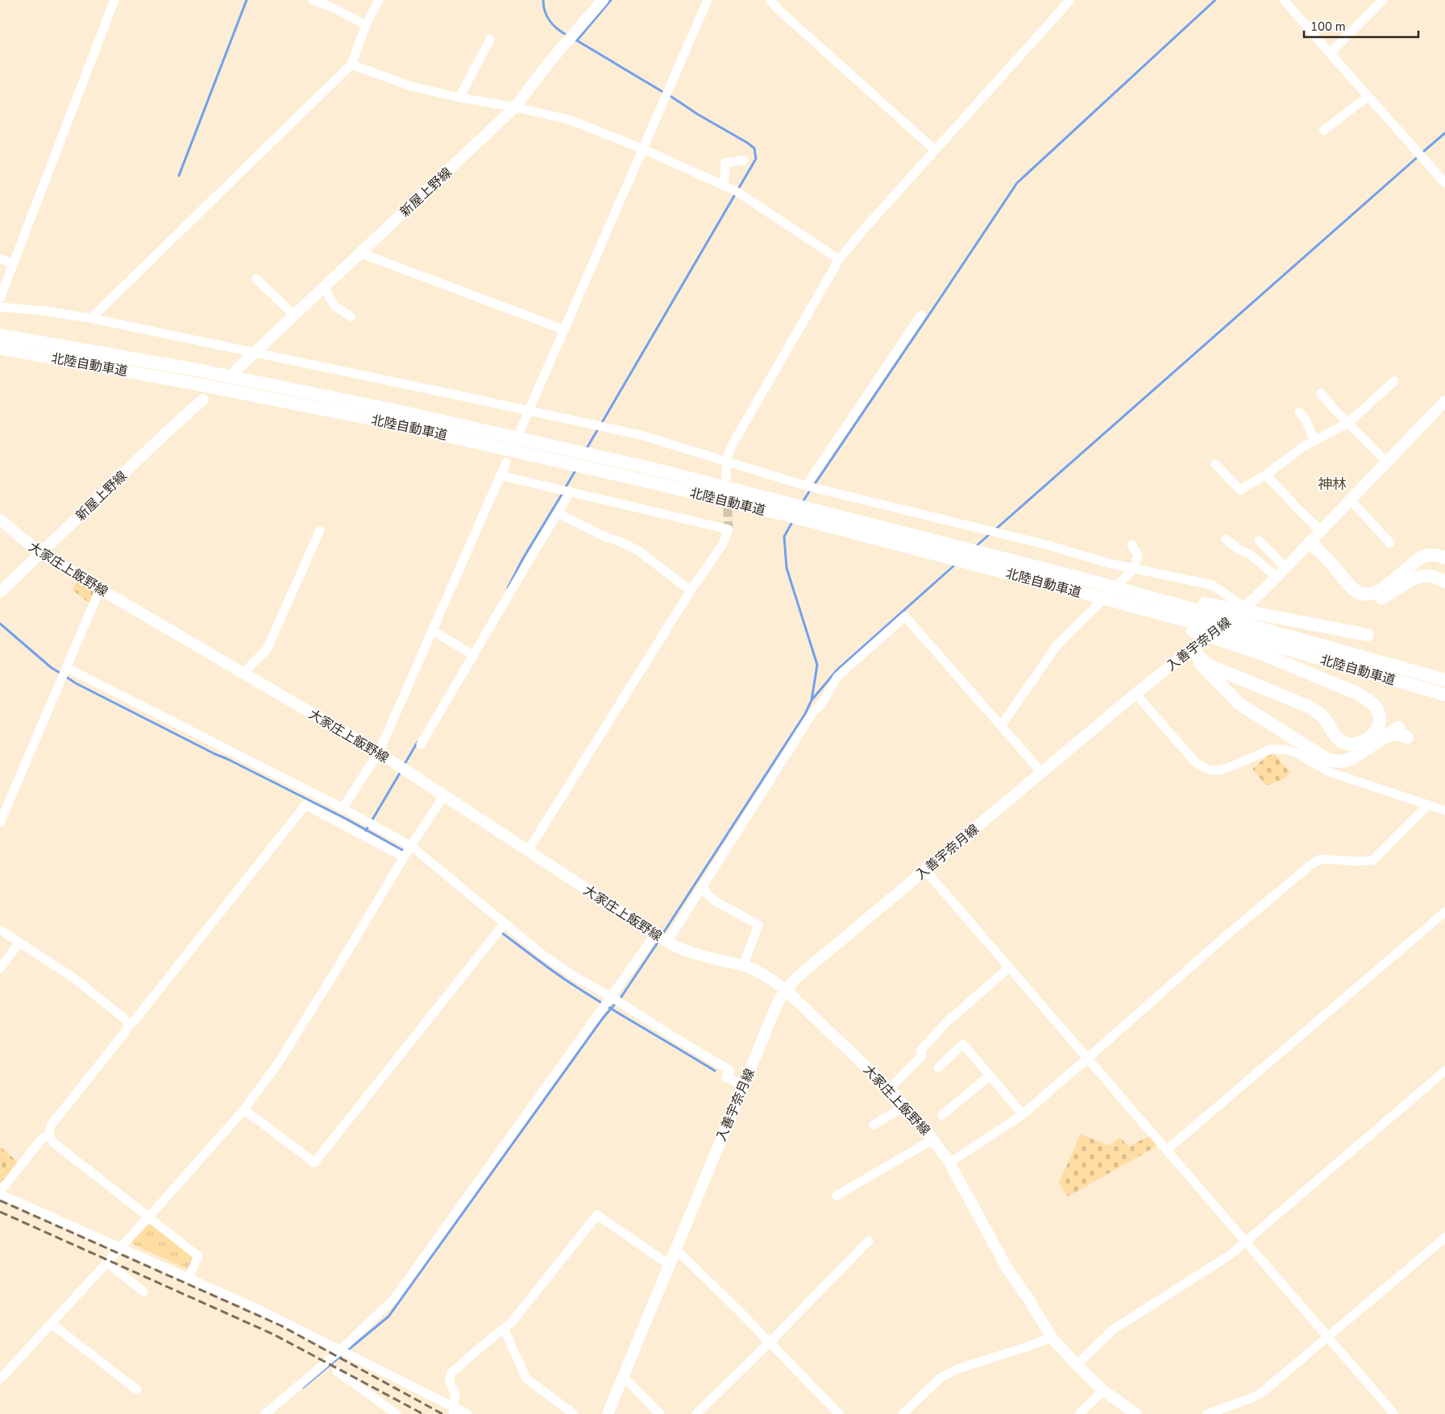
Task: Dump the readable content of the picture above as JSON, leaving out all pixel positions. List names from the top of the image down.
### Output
{
  "streets": {
    "highway": ["北陸自動車道"],
    "main road": ["新屋上野線", "大家庄上飯野線", "入善宇奈月線"]
  },
  "crossings": [
    ["新屋上野線", "大家庄上飯野線"],
    ["北陸自動車道", "入善宇奈月線"],
    ["大家庄上飯野線", "入善宇奈月線"]
  ],
  "districts": ["神林"],
  "scale_bar": "100 m"
}
